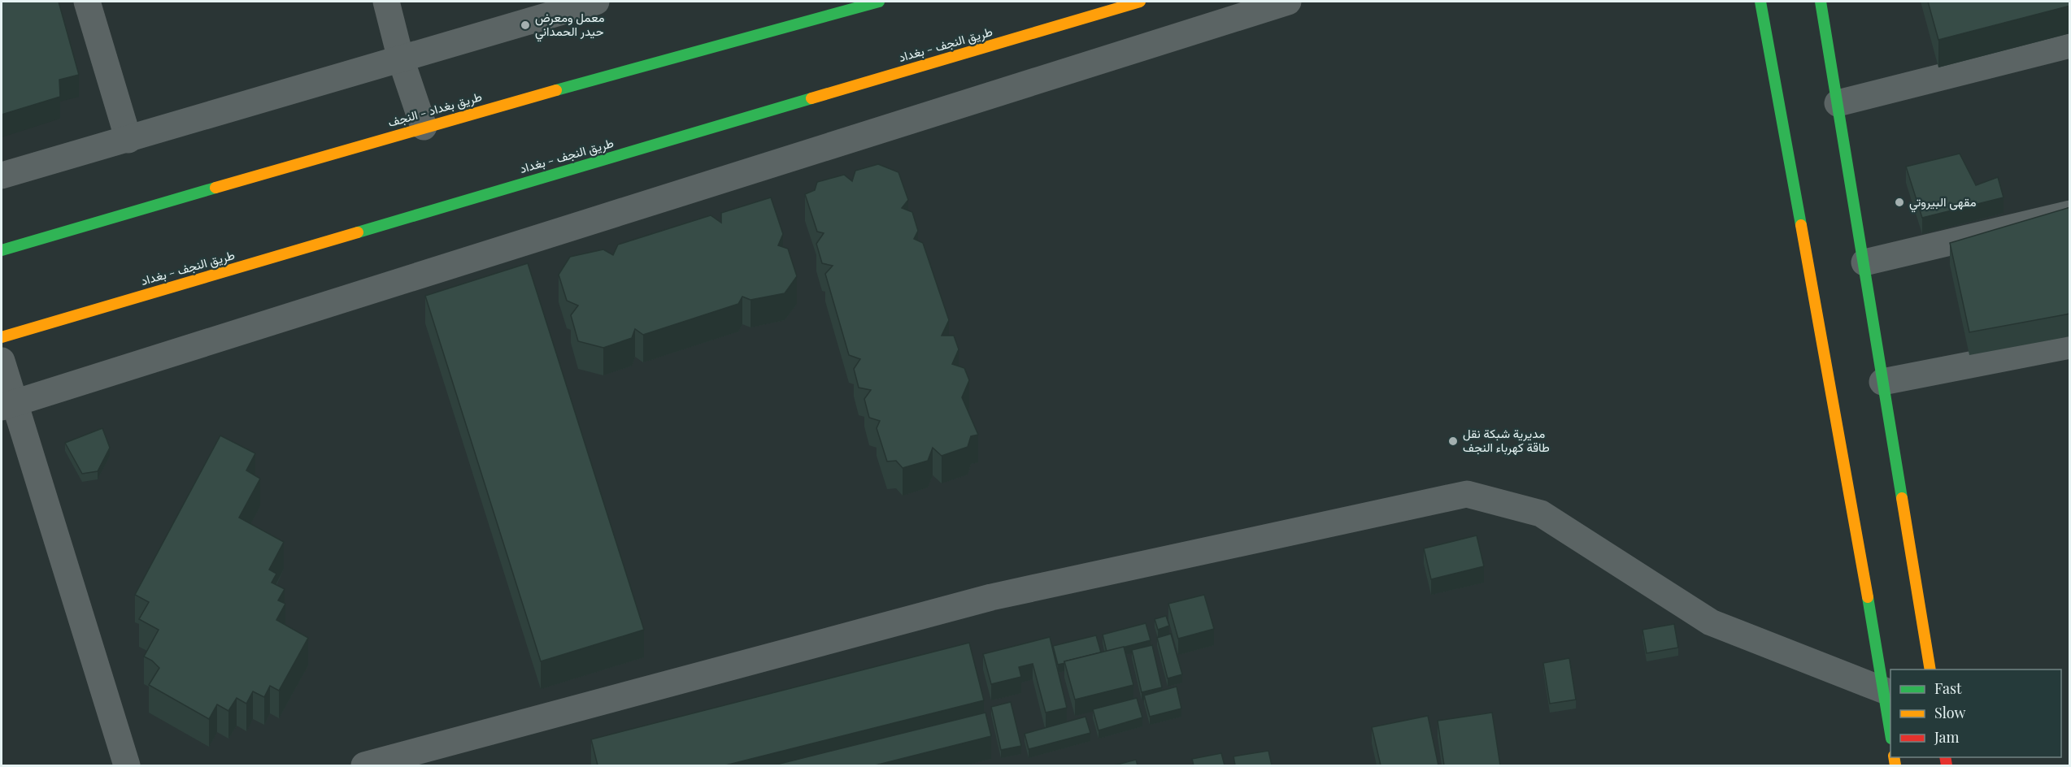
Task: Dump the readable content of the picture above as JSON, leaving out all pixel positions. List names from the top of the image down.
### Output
{
  "streets": {
    "main road": ["طريق النجف - بغداد", "طريق بغداد - النجف"]
  },
  "places": ["معمل ومعرض حيدر الحمداني", "مقهى البيروتي", "مديرية شبكة نقل طاقة كهرباء النجف"],
  "legend": ["Fast", "Slow", "Jam"]
}
